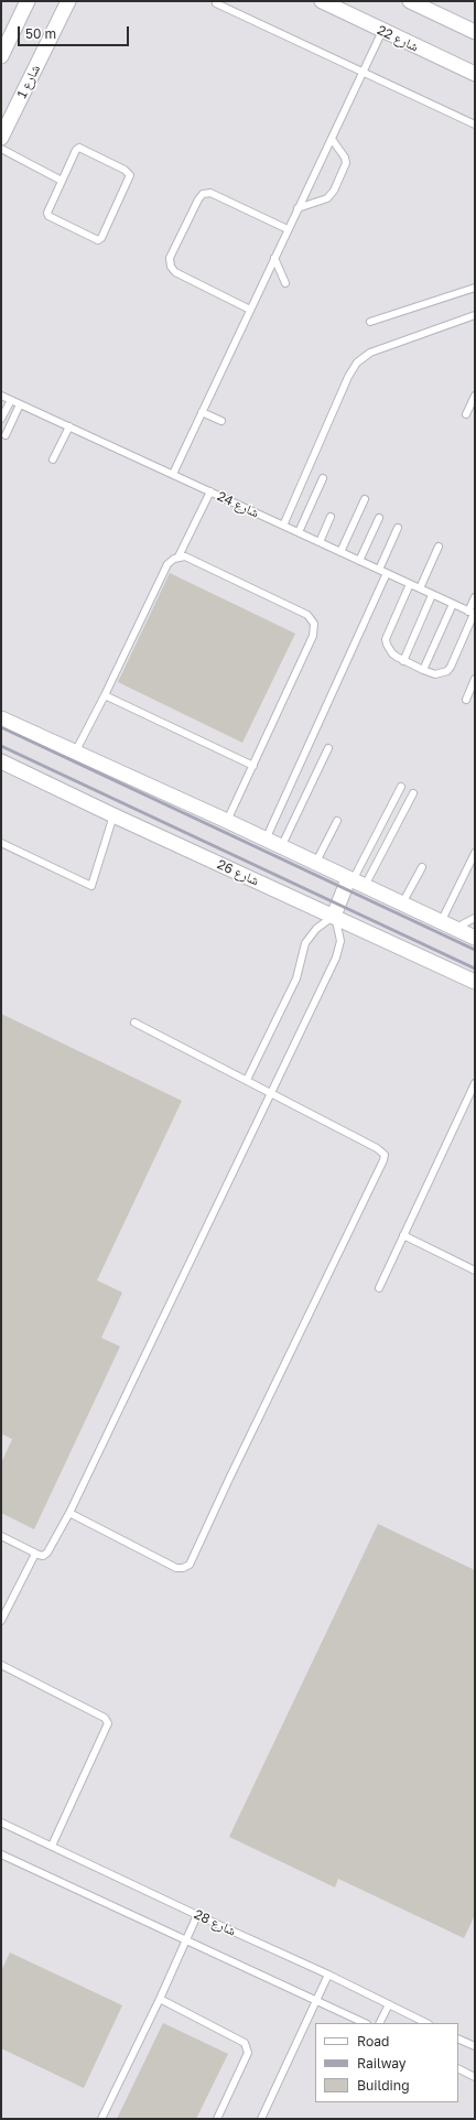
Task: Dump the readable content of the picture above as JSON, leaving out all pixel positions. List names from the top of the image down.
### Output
{
  "streets": {
    "street": ["شارع 22", "شارع 1", "شارع 26"],
    "lane": ["شارع 24", "شارع 28"]
  },
  "legend": ["Road", "Railway", "Building"],
  "scale_bar": "50 m"
}
